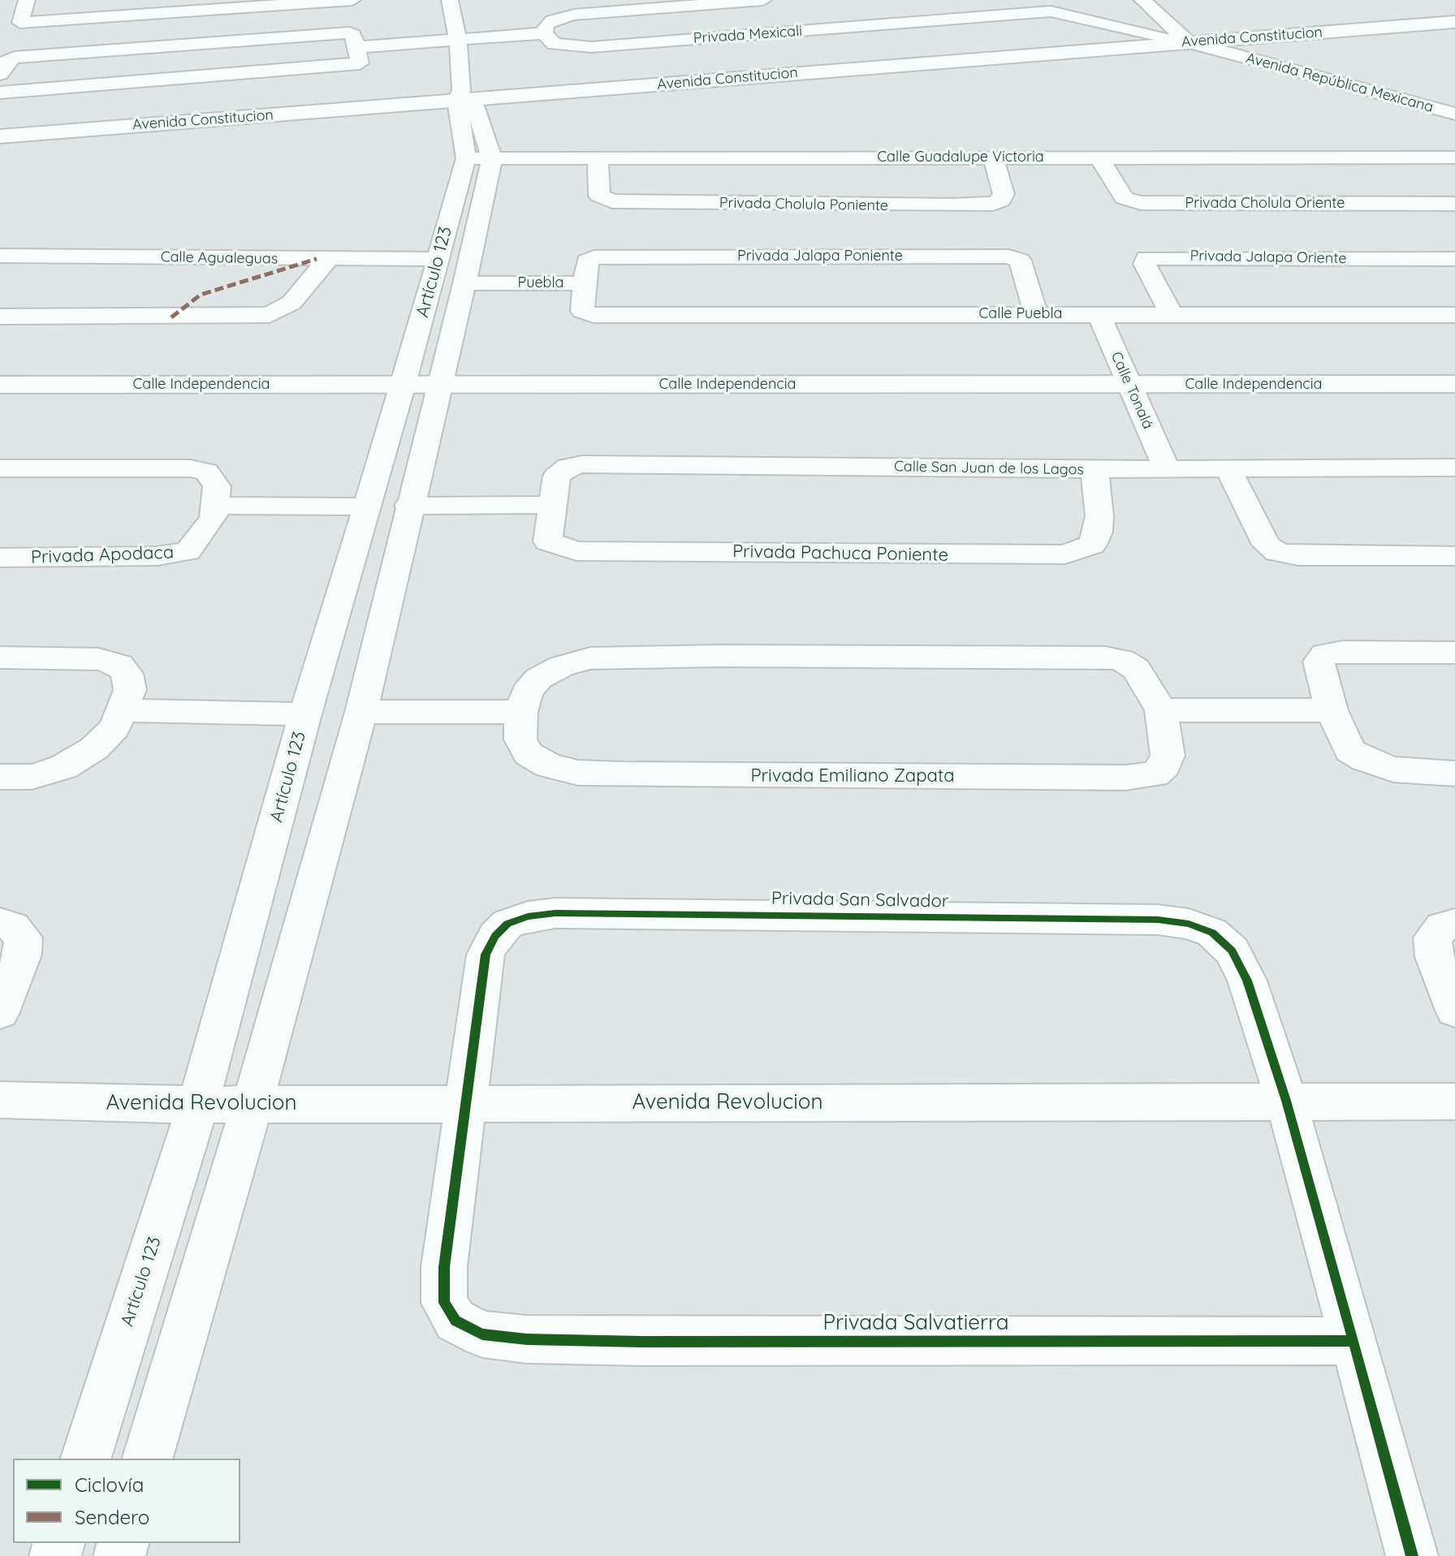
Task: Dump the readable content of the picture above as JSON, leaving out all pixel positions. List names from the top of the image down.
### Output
{
  "streets": {
    "street": [
      "Privada Mexicali",
      "Avenida Constitucion",
      "Avenida República Mexicana",
      "Calle Guadalupe Victoria",
      "Privada Cholula Oriente",
      "Privada Cholula Poniente",
      "Privada Jalapa Poniente",
      "Privada Jalapa Oriente",
      "Calle Agualeguas",
      "Artículo 123",
      "Puebla",
      "Calle Puebla",
      "Calle Independencia",
      "Calle Tonalá",
      "Calle San Juan de los Lagos",
      "Privada Pachuca Poniente",
      "Privada Apodaca",
      "Privada Emiliano Zapata",
      "Privada San Salvador",
      "Avenida Revolucion",
      "Privada Salvatierra"
    ]
  },
  "crossings": [
    ["Privada Mexicali", "Avenida Constitucion"],
    ["Privada Mexicali", "Avenida República Mexicana"],
    ["Avenida Constitucion", "Avenida República Mexicana"],
    ["Avenida Constitucion", "Artículo 123"],
    ["Calle Guadalupe Victoria", "Privada Cholula Oriente"],
    ["Calle Guadalupe Victoria", "Privada Cholula Poniente"],
    ["Calle Guadalupe Victoria", "Artículo 123"],
    ["Privada Jalapa Poniente", "Puebla"],
    ["Privada Jalapa Poniente", "Calle Puebla"],
    ["Privada Jalapa Oriente", "Calle Puebla"],
    ["Calle Agualeguas", "Artículo 123"],
    ["Artículo 123", "Puebla"],
    ["Artículo 123", "Calle Independencia"],
    ["Artículo 123", "Avenida Revolucion"],
    ["Puebla", "Calle Puebla"],
    ["Calle Puebla", "Calle Tonalá"],
    ["Calle Independencia", "Calle Tonalá"],
    ["Calle Tonalá", "Calle San Juan de los Lagos"],
    ["Calle San Juan de los Lagos", "Privada Pachuca Poniente"],
    ["Privada San Salvador", "Avenida Revolucion"],
    ["Privada San Salvador", "Privada Salvatierra"],
    ["Avenida Revolucion", "Privada Salvatierra"]
  ],
  "legend": ["Ciclovía", "Sendero"]
}
